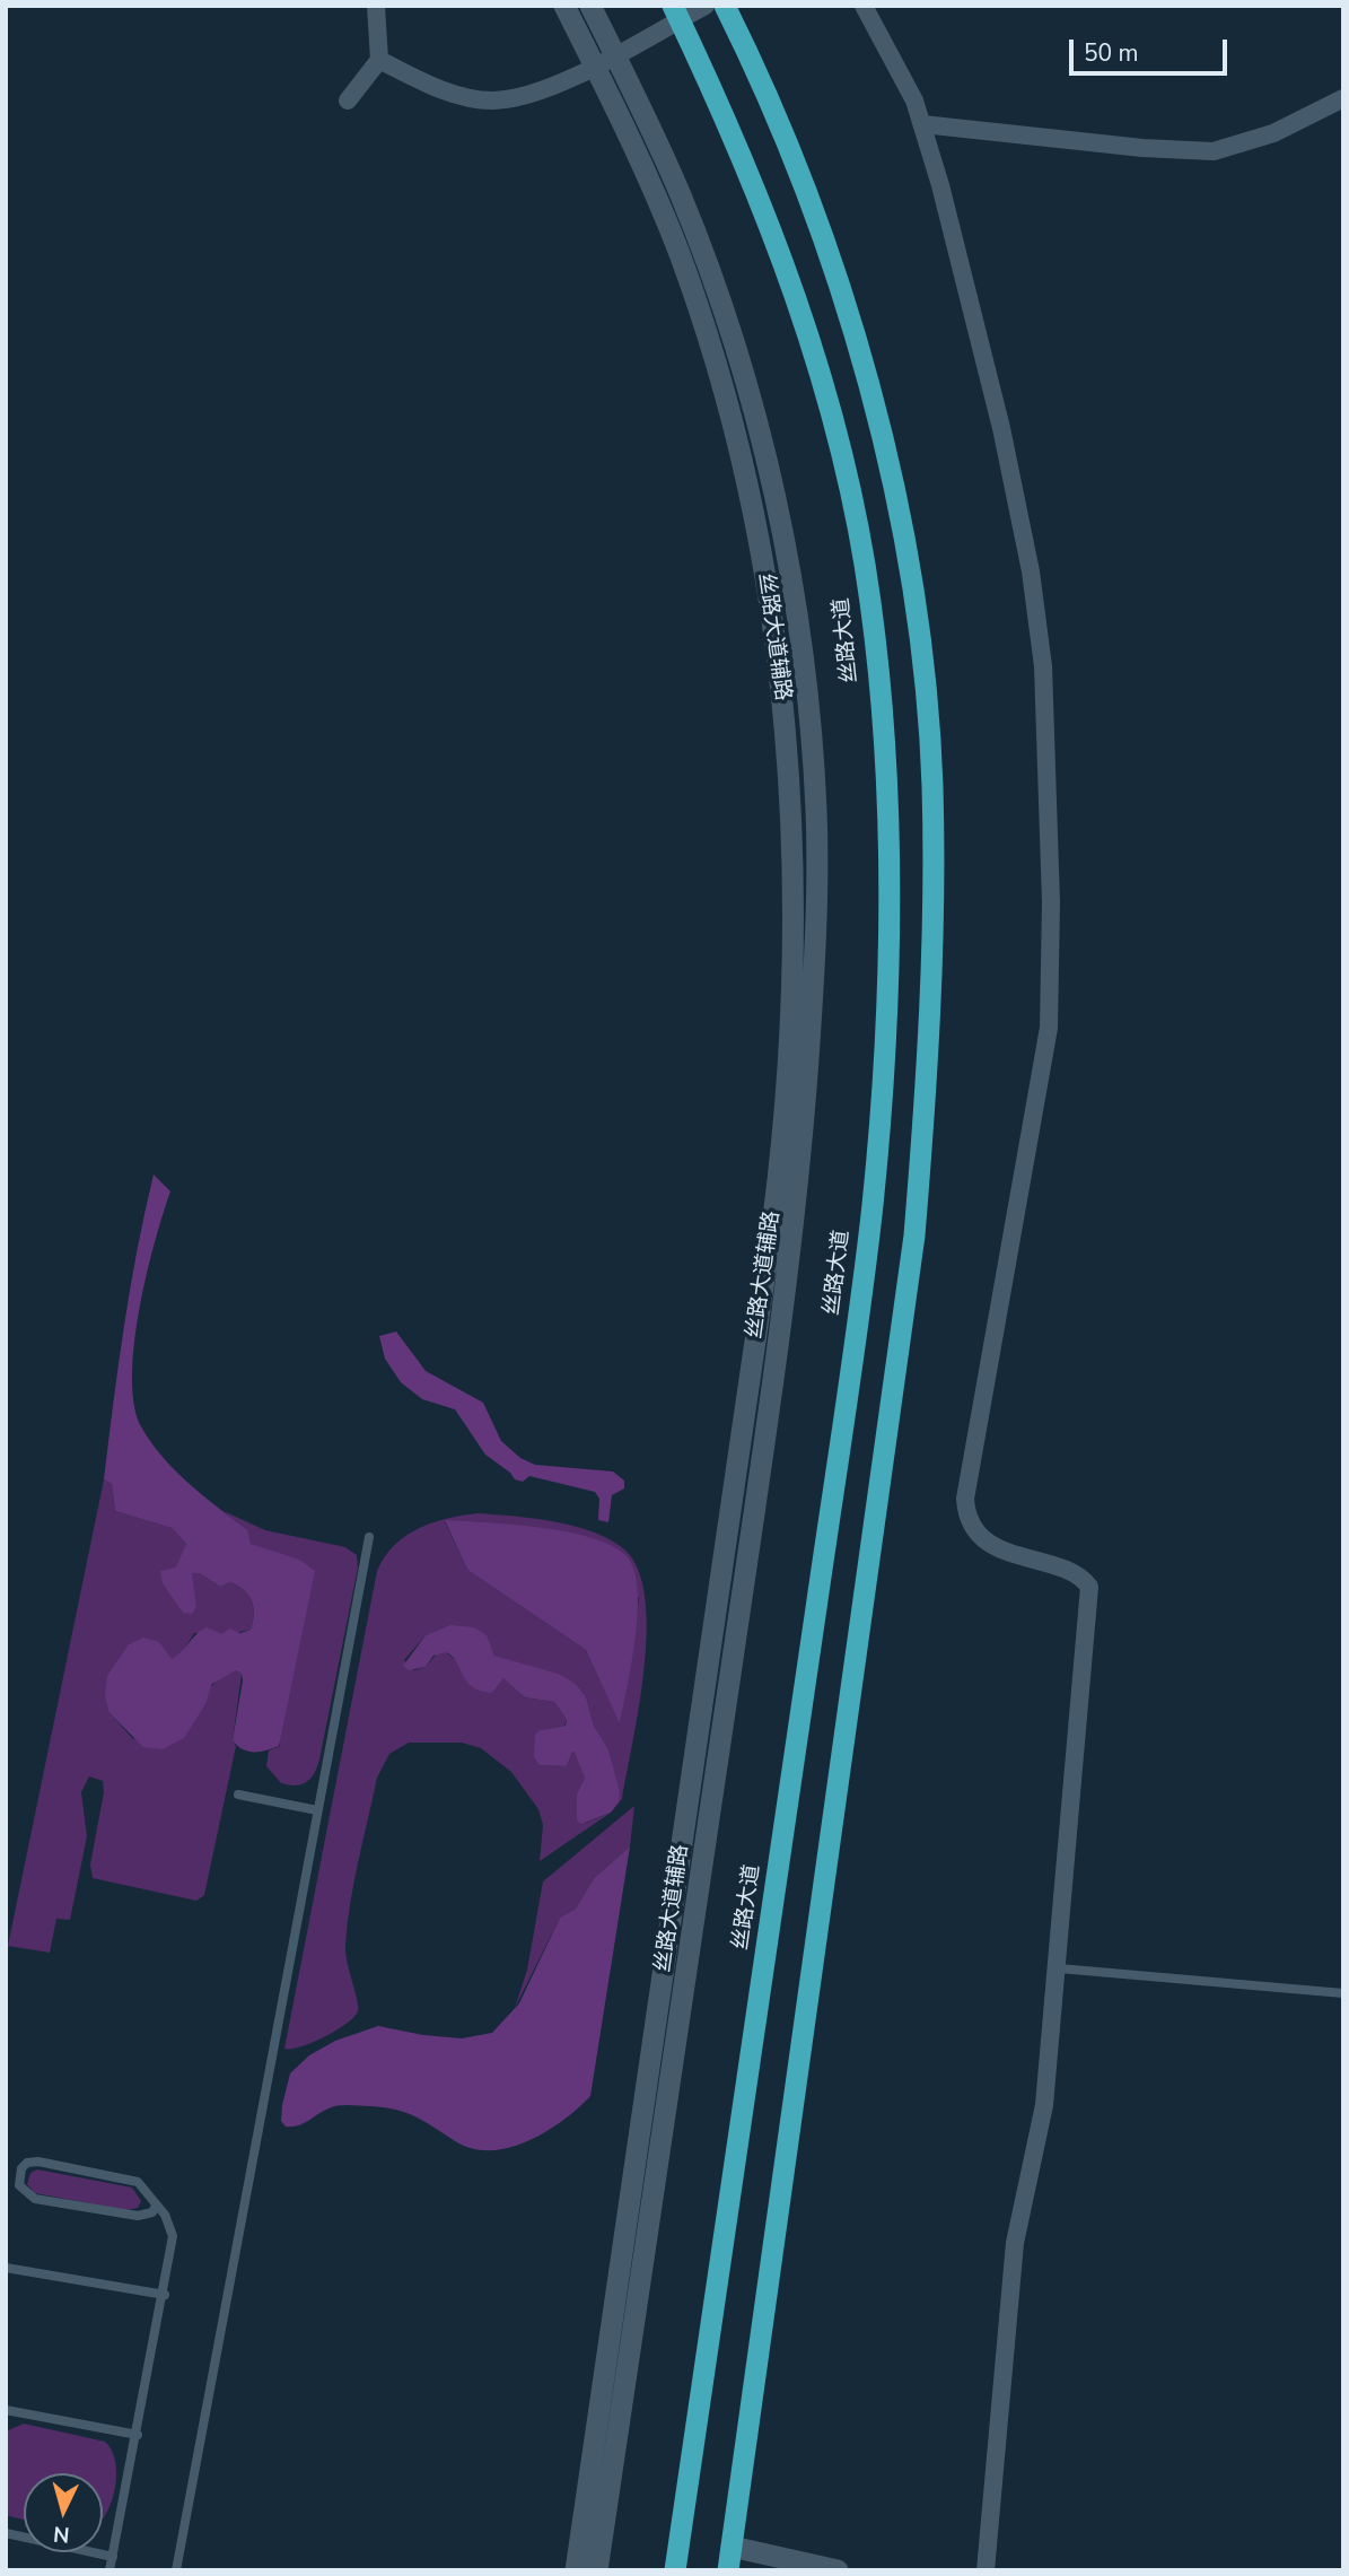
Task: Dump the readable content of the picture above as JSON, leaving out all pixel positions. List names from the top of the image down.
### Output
{
  "streets": {
    "highway": ["丝路大道"],
    "main road": ["丝路大道辅路"]
  },
  "scale_bar": "50 m",
  "north": "bottom"
}
